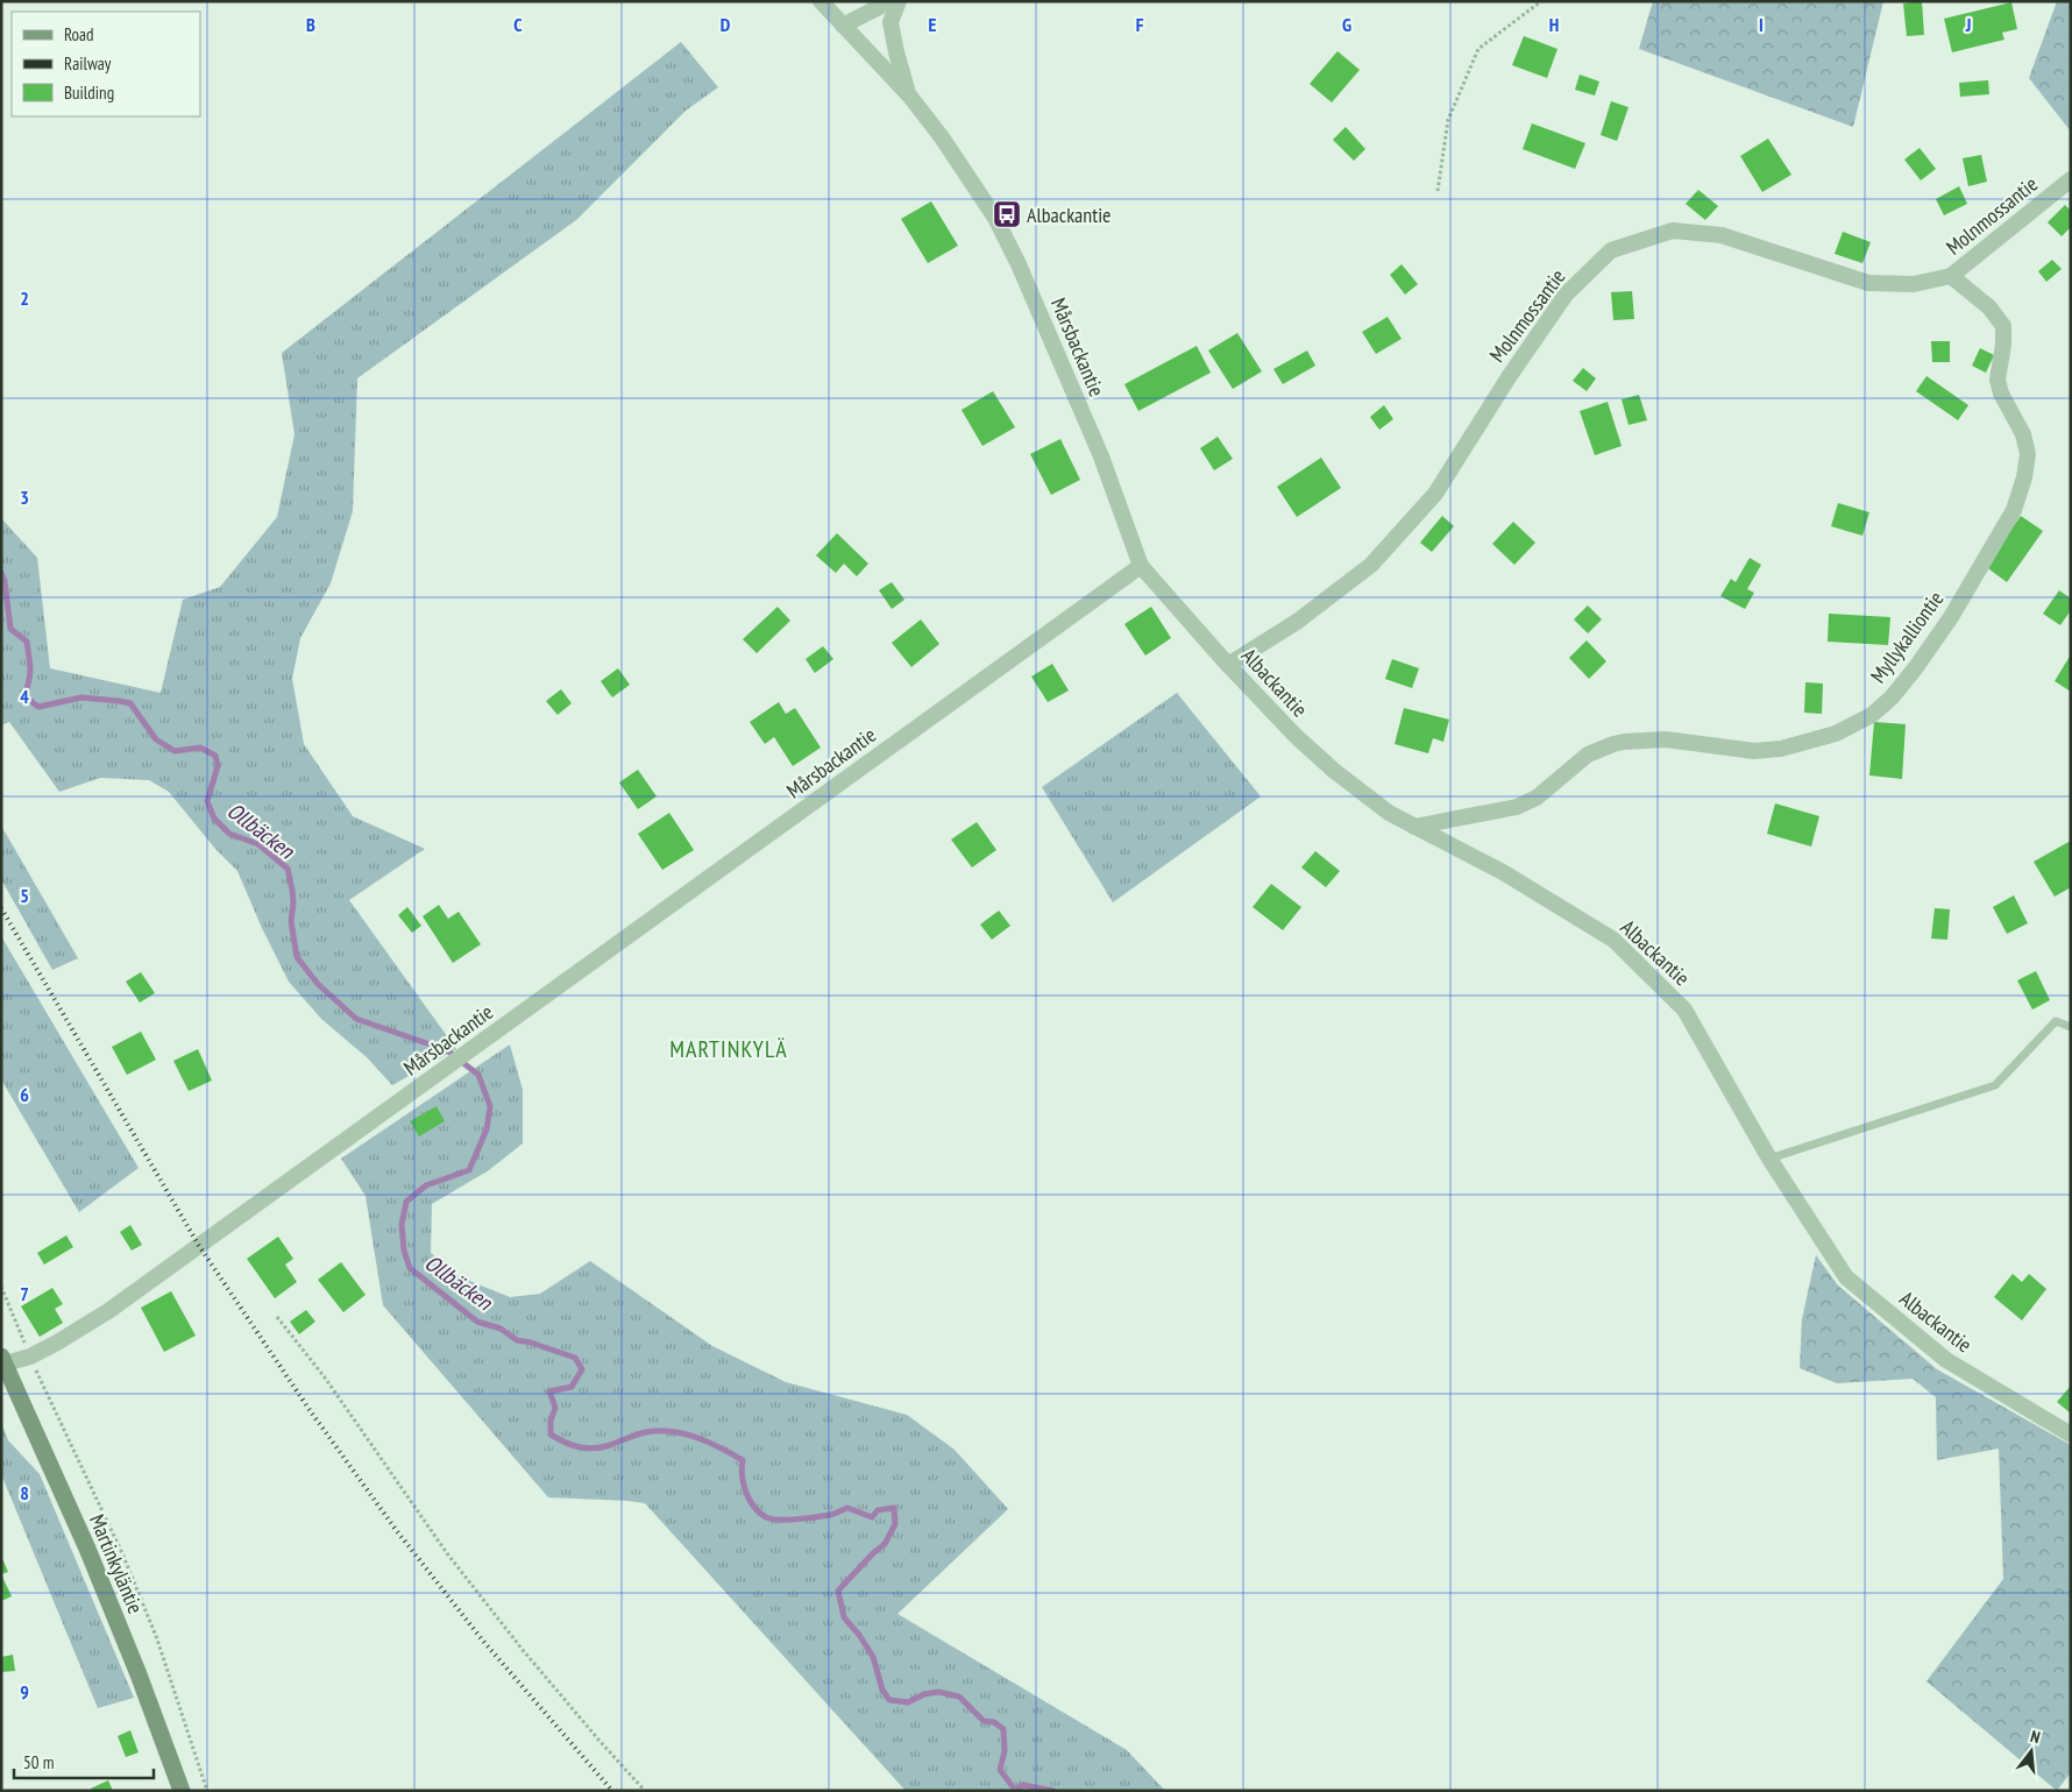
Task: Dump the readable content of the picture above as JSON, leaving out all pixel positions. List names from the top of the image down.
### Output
{
  "streets": {
    "street": [
      "Molnmossantie",
      "Mårsbackantie",
      "Myllykalliontie",
      "Albackantie",
      "Martinkyläntie"
    ]
  },
  "crossings": [
    ["Molnmossantie", "Myllykalliontie"],
    ["Molnmossantie", "Albackantie"],
    ["Mårsbackantie", "Albackantie"],
    ["Mårsbackantie", "Martinkyläntie"],
    ["Myllykalliontie", "Albackantie"]
  ],
  "districts": ["MARTINKYLÄ"],
  "water": ["Ollbäcken"],
  "places": {
    "bus stop": ["Albackantie"]
  },
  "legend": ["Road", "Railway", "Building"],
  "scale_bar": "50 m",
  "north": "top",
  "grid": {
    "columns": [
      "B",
      "C",
      "D",
      "E",
      "F",
      "G",
      "H",
      "I",
      "J"
    ],
    "rows": [
      "2",
      "3",
      "4",
      "5",
      "6",
      "7",
      "8",
      "9"
    ]
  }
}
